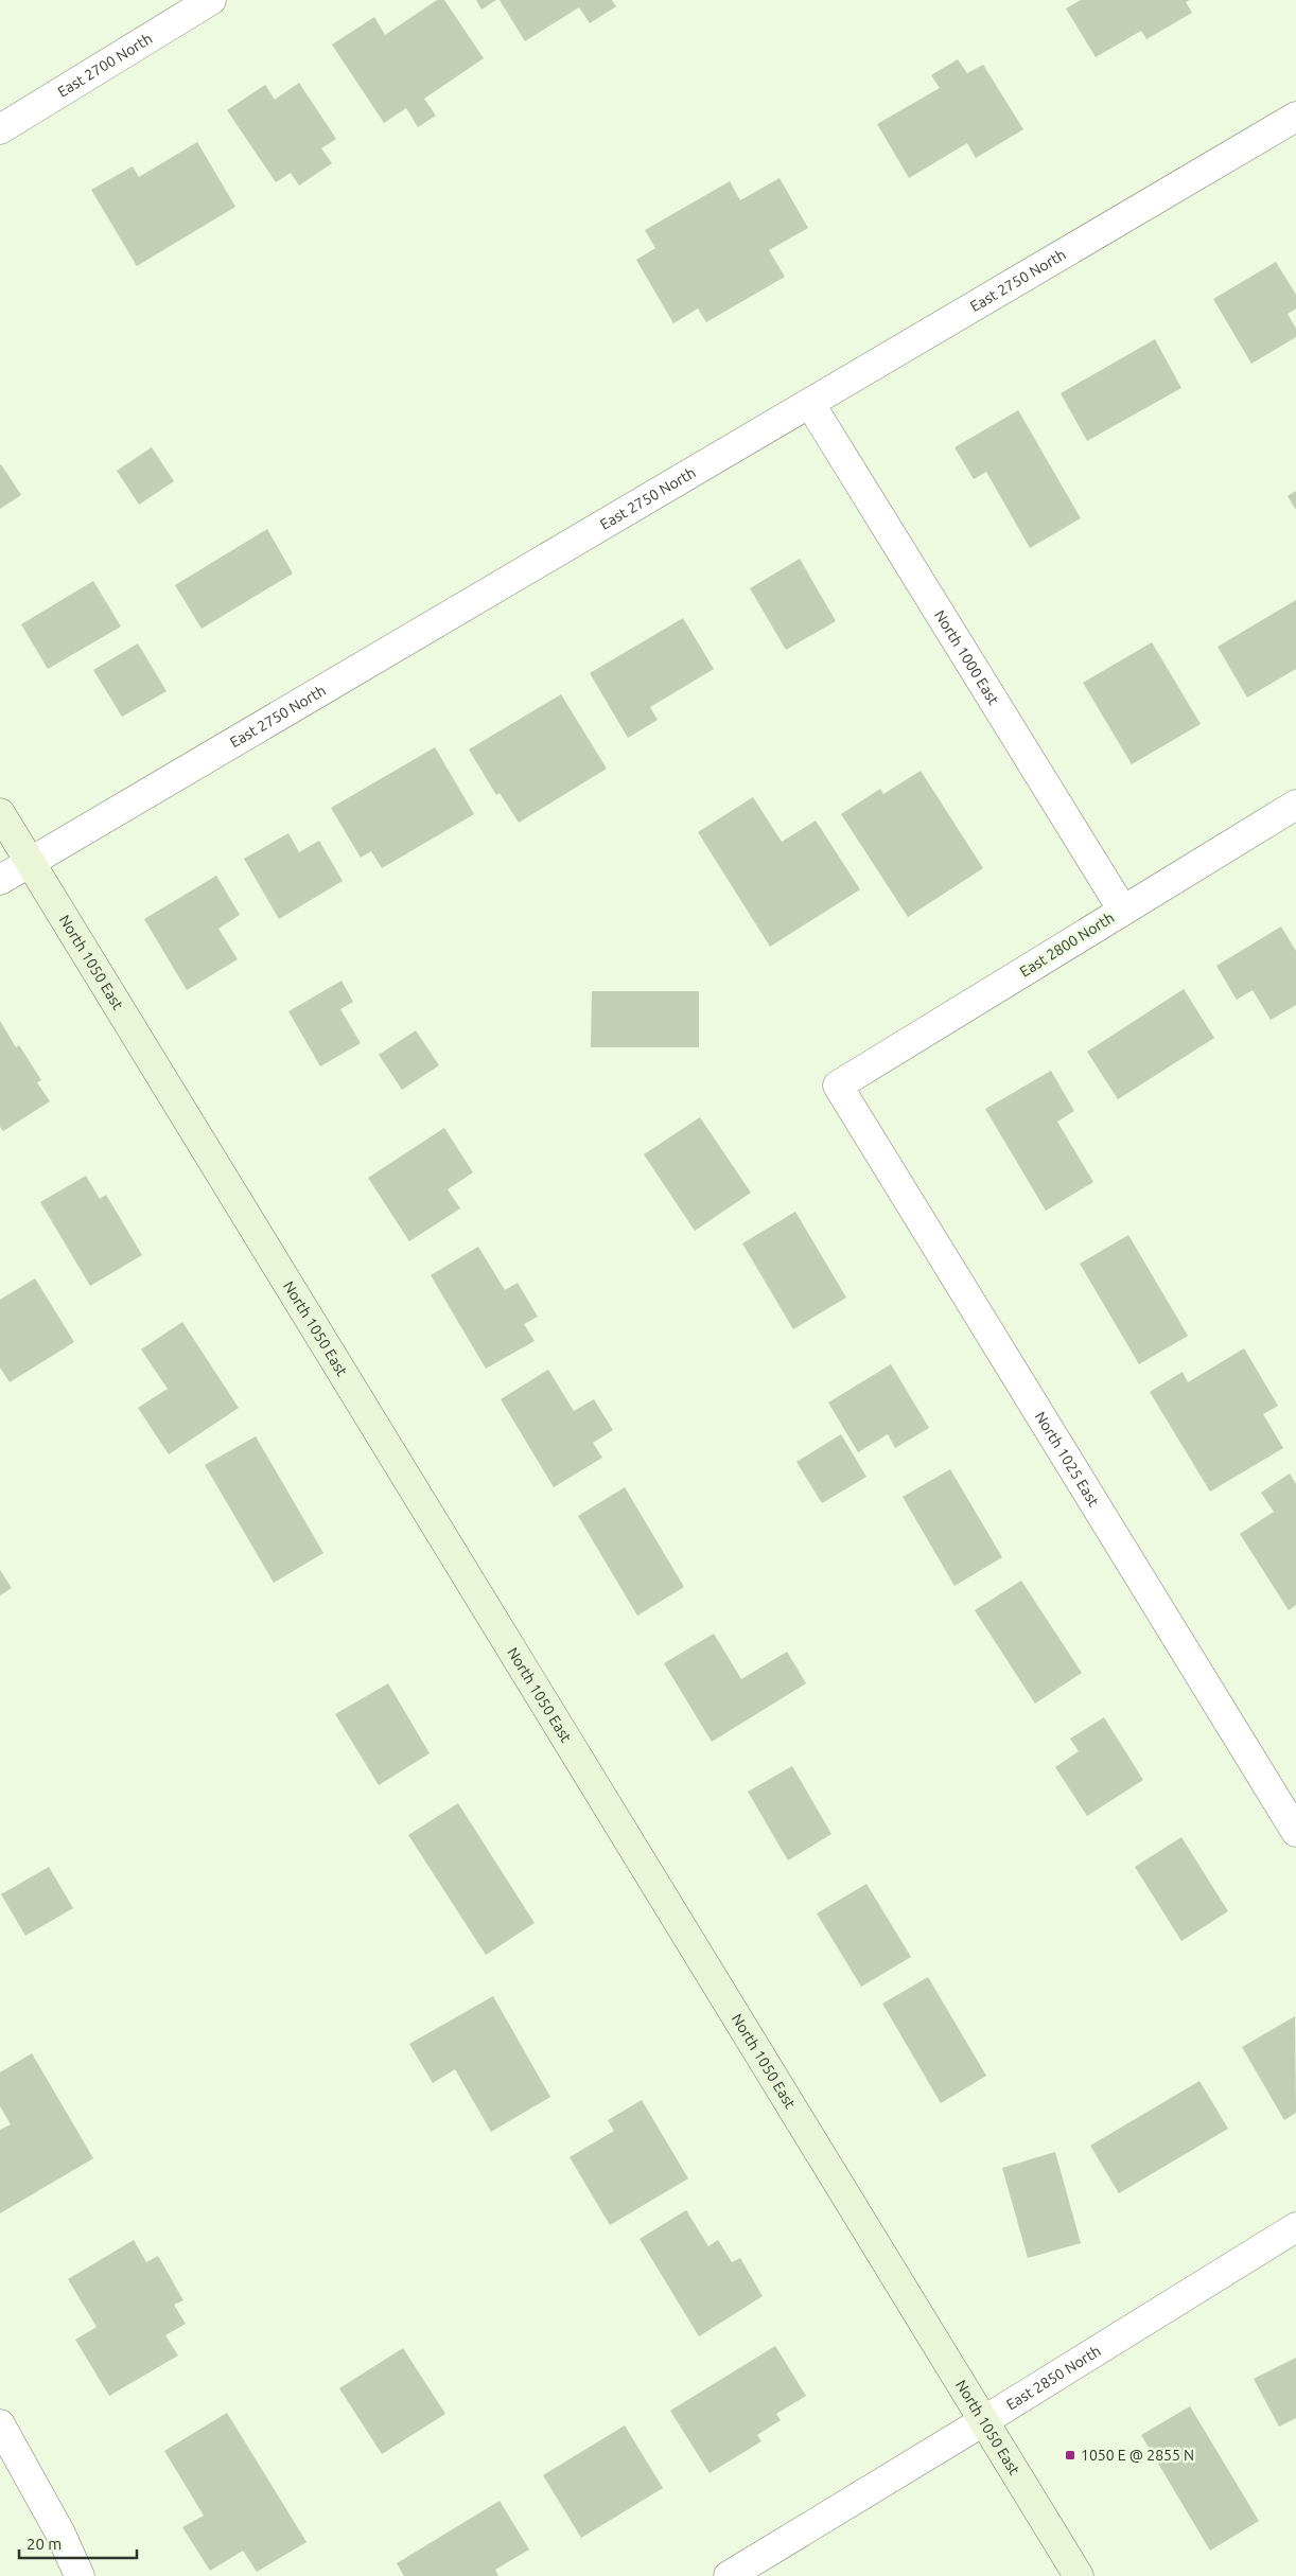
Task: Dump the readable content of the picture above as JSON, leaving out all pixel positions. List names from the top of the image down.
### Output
{
  "streets": {
    "main road": ["North 1050 East"],
    "street": [
      "East 2700 North",
      "East 2750 North",
      "North 1000 East",
      "East 2800 North",
      "North 1025 East",
      "East 2850 North"
    ]
  },
  "crossings": [
    ["East 2750 North", "North 1000 East"],
    ["East 2750 North", "North 1050 East"],
    ["North 1000 East", "East 2800 North"],
    ["East 2800 North", "North 1025 East"],
    ["North 1050 East", "East 2850 North"]
  ],
  "places": {
    "transit": ["1050 E @ 2855 N"]
  },
  "scale_bar": "20 m"
}
